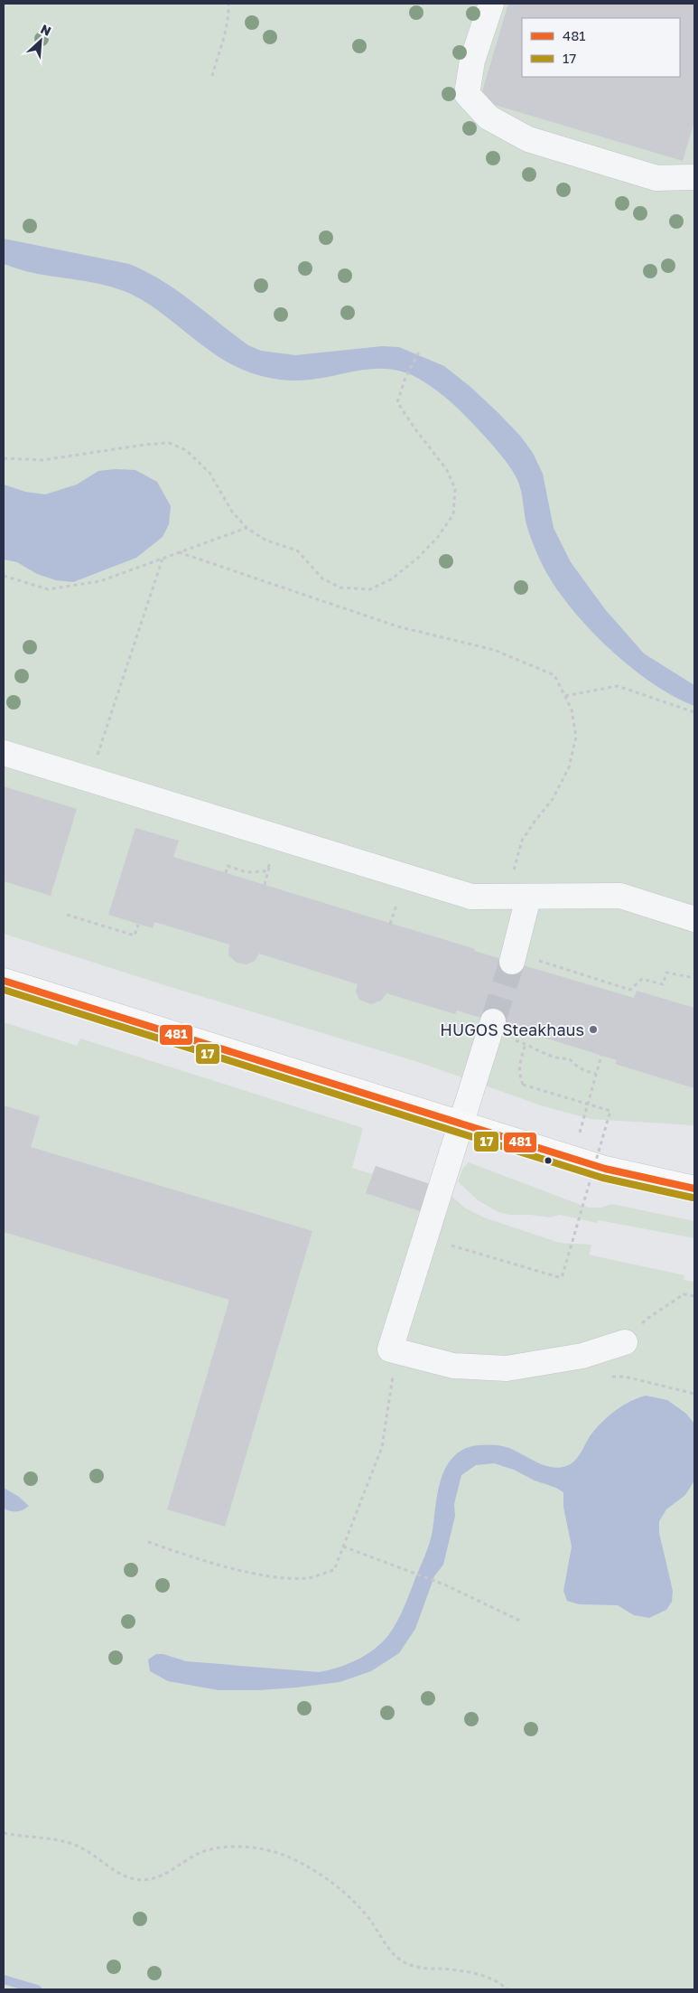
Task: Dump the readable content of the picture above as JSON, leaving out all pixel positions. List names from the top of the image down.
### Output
{
  "places": ["HUGOS Steakhaus"],
  "lines": ["transit line 481", "transit line 17"],
  "legend": ["481", "17"],
  "north": "top right"
}
